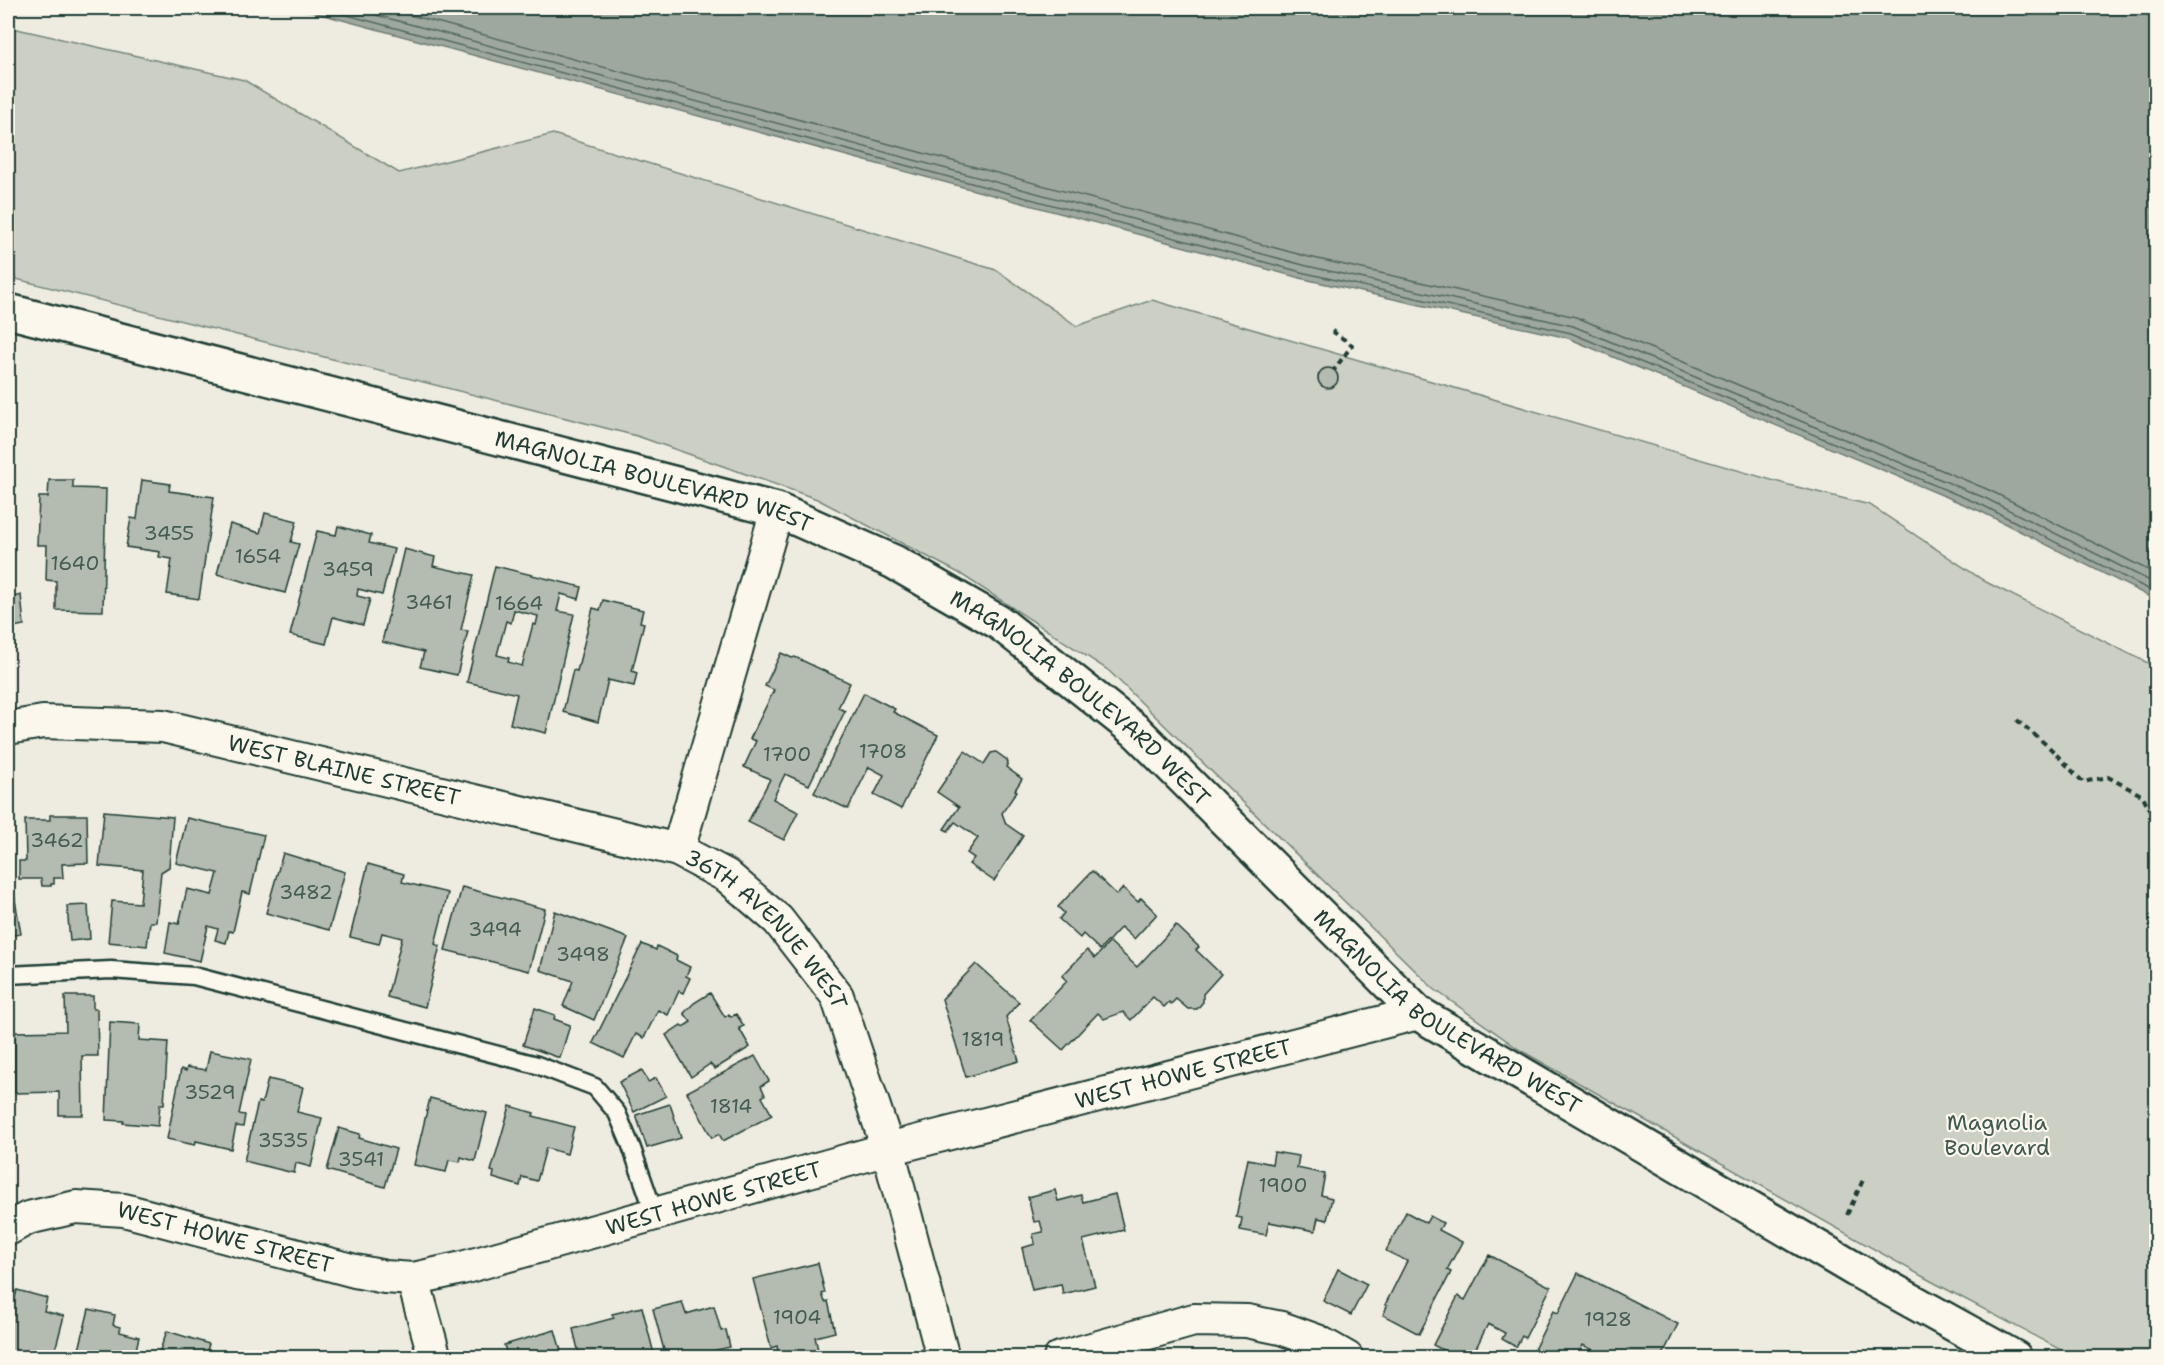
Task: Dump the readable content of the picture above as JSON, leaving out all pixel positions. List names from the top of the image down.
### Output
{
  "streets": {
    "street": [
      "MAGNOLIA BOULEVARD WEST",
      "WEST BLAINE STREET",
      "36TH AVENUE WEST",
      "WEST HOWE STREET"
    ]
  },
  "crossings": [
    ["MAGNOLIA BOULEVARD WEST", "36TH AVENUE WEST"],
    ["MAGNOLIA BOULEVARD WEST", "WEST HOWE STREET"],
    ["WEST BLAINE STREET", "36TH AVENUE WEST"],
    ["36TH AVENUE WEST", "WEST HOWE STREET"]
  ],
  "parks": ["Magnolia Boulevard"],
  "house_numbers": [
    "3455",
    "1654",
    "1640",
    "3459",
    "3461",
    "1664",
    "1708",
    "1700",
    "3462",
    "3482",
    "3494",
    "3498",
    "1819",
    "3529",
    "1814",
    "3535",
    "3541",
    "1900",
    "1904",
    "1928"
  ]
}
